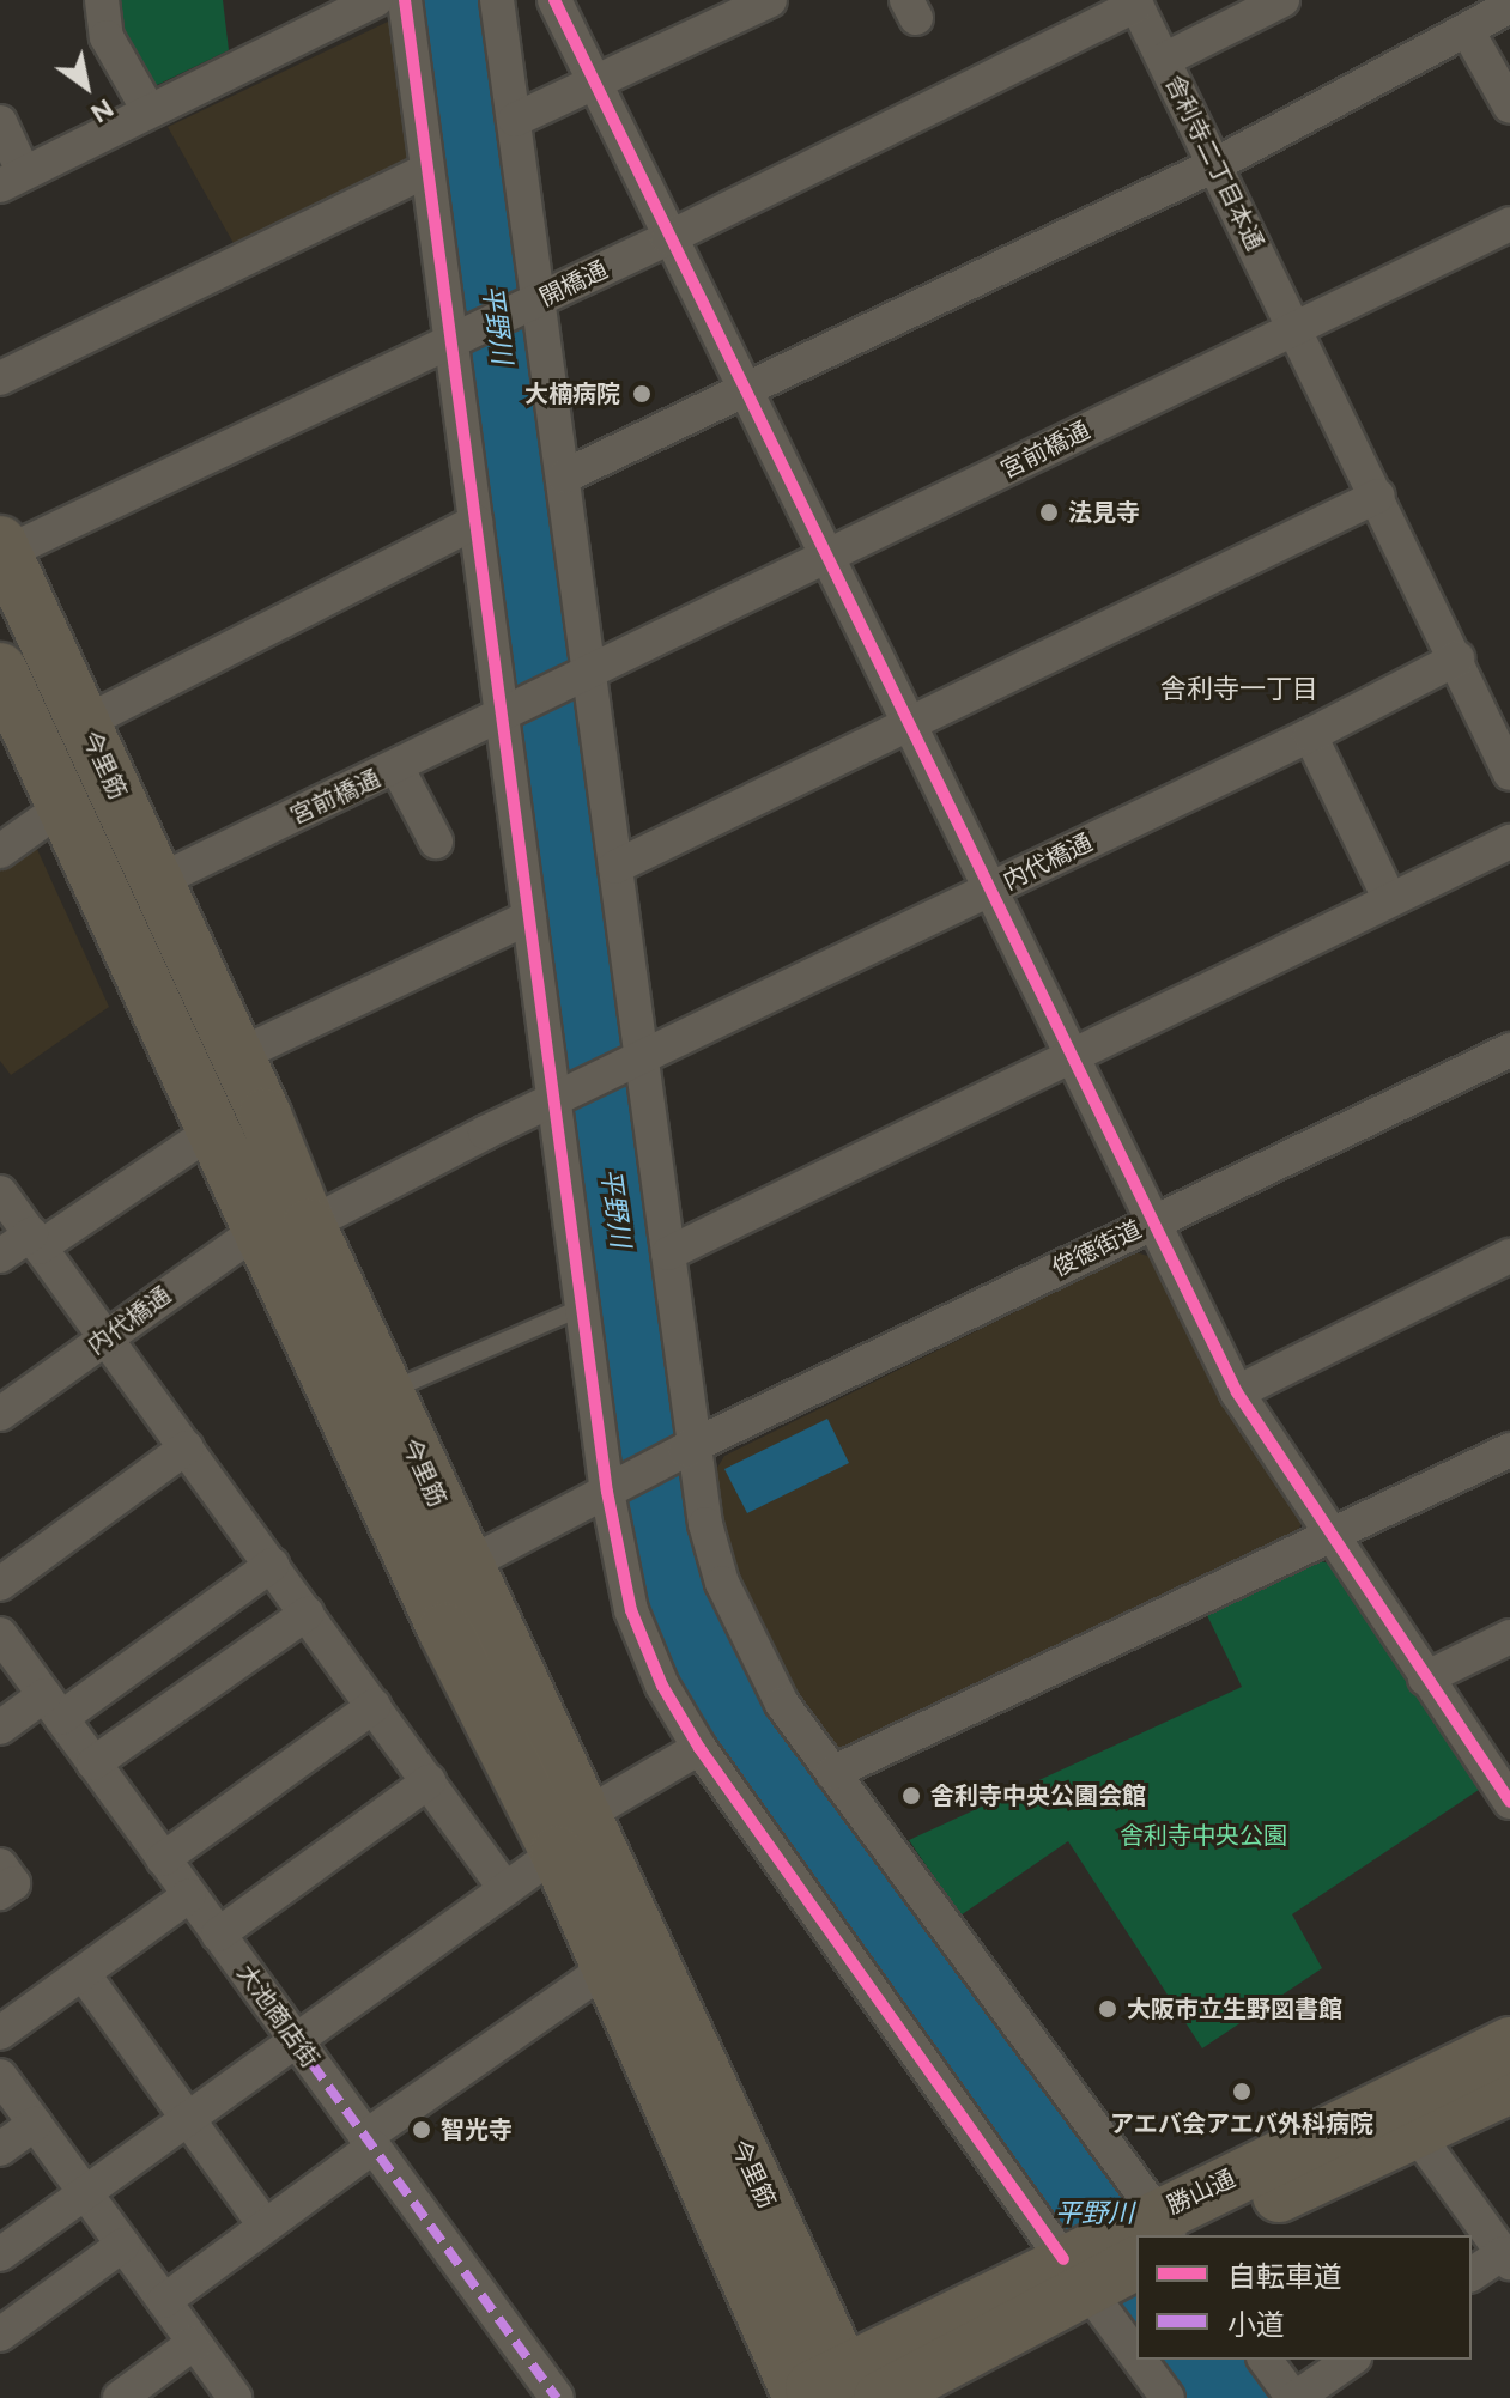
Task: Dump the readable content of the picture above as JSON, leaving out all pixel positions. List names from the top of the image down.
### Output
{
  "streets": {
    "main road": ["今里筋", "勝山通"],
    "street": [
      "舎利寺二丁目本通",
      "開橋通",
      "宮前橋通",
      "内代橋通",
      "俊徳街道",
      "大池商店街"
    ]
  },
  "crossings": [
    ["舎利寺二丁目本通", "開橋通"],
    ["舎利寺二丁目本通", "宮前橋通"],
    ["舎利寺二丁目本通", "内代橋通"],
    ["開橋通", "今里筋"],
    ["宮前橋通", "今里筋"],
    ["今里筋", "内代橋通"],
    ["今里筋", "俊徳街道"],
    ["今里筋", "勝山通"]
  ],
  "districts": ["舎利寺一丁目"],
  "water": ["平野川"],
  "parks": ["舎利寺中央公園"],
  "places": [
    "大楠病院",
    "法見寺",
    "舎利寺中央公園会館",
    "大阪市立生野図書館",
    "アエバ会アエバ外科病院",
    "智光寺"
  ],
  "legend": ["自転車道", "小道"],
  "north": "bottom right"
}
